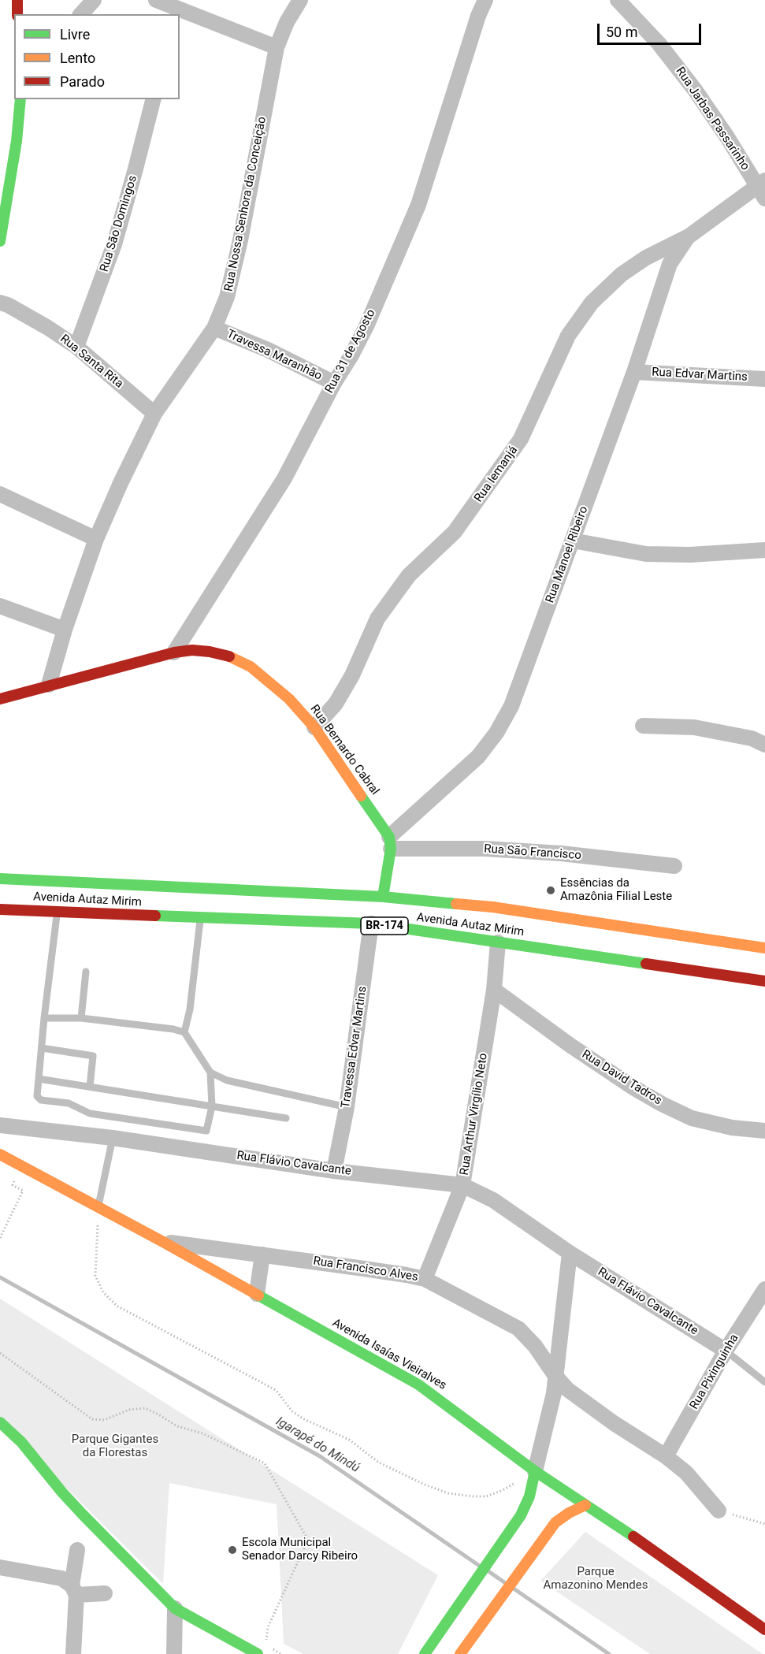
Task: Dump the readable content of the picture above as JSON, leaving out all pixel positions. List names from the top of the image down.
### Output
{
  "streets": {
    "main road": [
      "Rua Bernardo Cabral",
      "Avenida Autaz Mirim",
      "BR-174",
      "Avenida Isaías Vieiralves"
    ],
    "street": [
      "Rua Jarbas Passarinho",
      "Rua Nossa Senhora da Conceição",
      "Rua São Domingos",
      "Rua 31 de Agosto",
      "Travessa Maranhão",
      "Rua Santa Rita",
      "Rua Edvar Martins",
      "Rua Iemanjá",
      "Rua Manoel Ribeiro",
      "Rua São Francisco",
      "Travessa Edvar Martins",
      "Rua David Tadros",
      "Rua Arthur Virgílio Neto",
      "Rua Flávio Cavalcante",
      "Rua Francisco Alves",
      "Rua Pixinguinha"
    ]
  },
  "crossings": [
    ["Rua Nossa Senhora da Conceição", "Travessa Maranhão"],
    ["Rua Nossa Senhora da Conceição", "Rua Santa Rita"],
    ["Rua Nossa Senhora da Conceição", "Rua Bernardo Cabral"],
    ["Rua São Domingos", "Rua Santa Rita"],
    ["Rua 31 de Agosto", "Travessa Maranhão"],
    ["Rua 31 de Agosto", "Rua Bernardo Cabral"],
    ["Rua Edvar Martins", "Rua Manoel Ribeiro"],
    ["Rua Iemanjá", "Rua Manoel Ribeiro"],
    ["Rua Iemanjá", "Rua Bernardo Cabral"],
    ["Rua Manoel Ribeiro", "Rua Bernardo Cabral"],
    ["Rua Manoel Ribeiro", "Rua São Francisco"],
    ["Rua Bernardo Cabral", "Rua São Francisco"],
    ["Avenida Autaz Mirim", "Travessa Edvar Martins"],
    ["Avenida Autaz Mirim", "Rua Arthur Virgílio Neto"],
    ["Travessa Edvar Martins", "Rua Flávio Cavalcante"],
    ["Rua David Tadros", "Rua Arthur Virgílio Neto"],
    ["Rua Arthur Virgílio Neto", "Rua Flávio Cavalcante"],
    ["Rua Arthur Virgílio Neto", "Rua Francisco Alves"],
    ["Rua Flávio Cavalcante", "Rua Pixinguinha"],
    ["Rua Francisco Alves", "Avenida Isaías Vieiralves"],
    ["Rua Francisco Alves", "Rua Pixinguinha"]
  ],
  "water": ["Igarapé do Mindú"],
  "parks": ["Parque Gigantes da Florestas", "Parque Amazonino Mendes"],
  "places": ["Essências da Amazônia Filial Leste", "Escola Municipal Senador Darcy Ribeiro"],
  "legend": ["Livre", "Lento", "Parado"],
  "scale_bar": "50 m"
}
